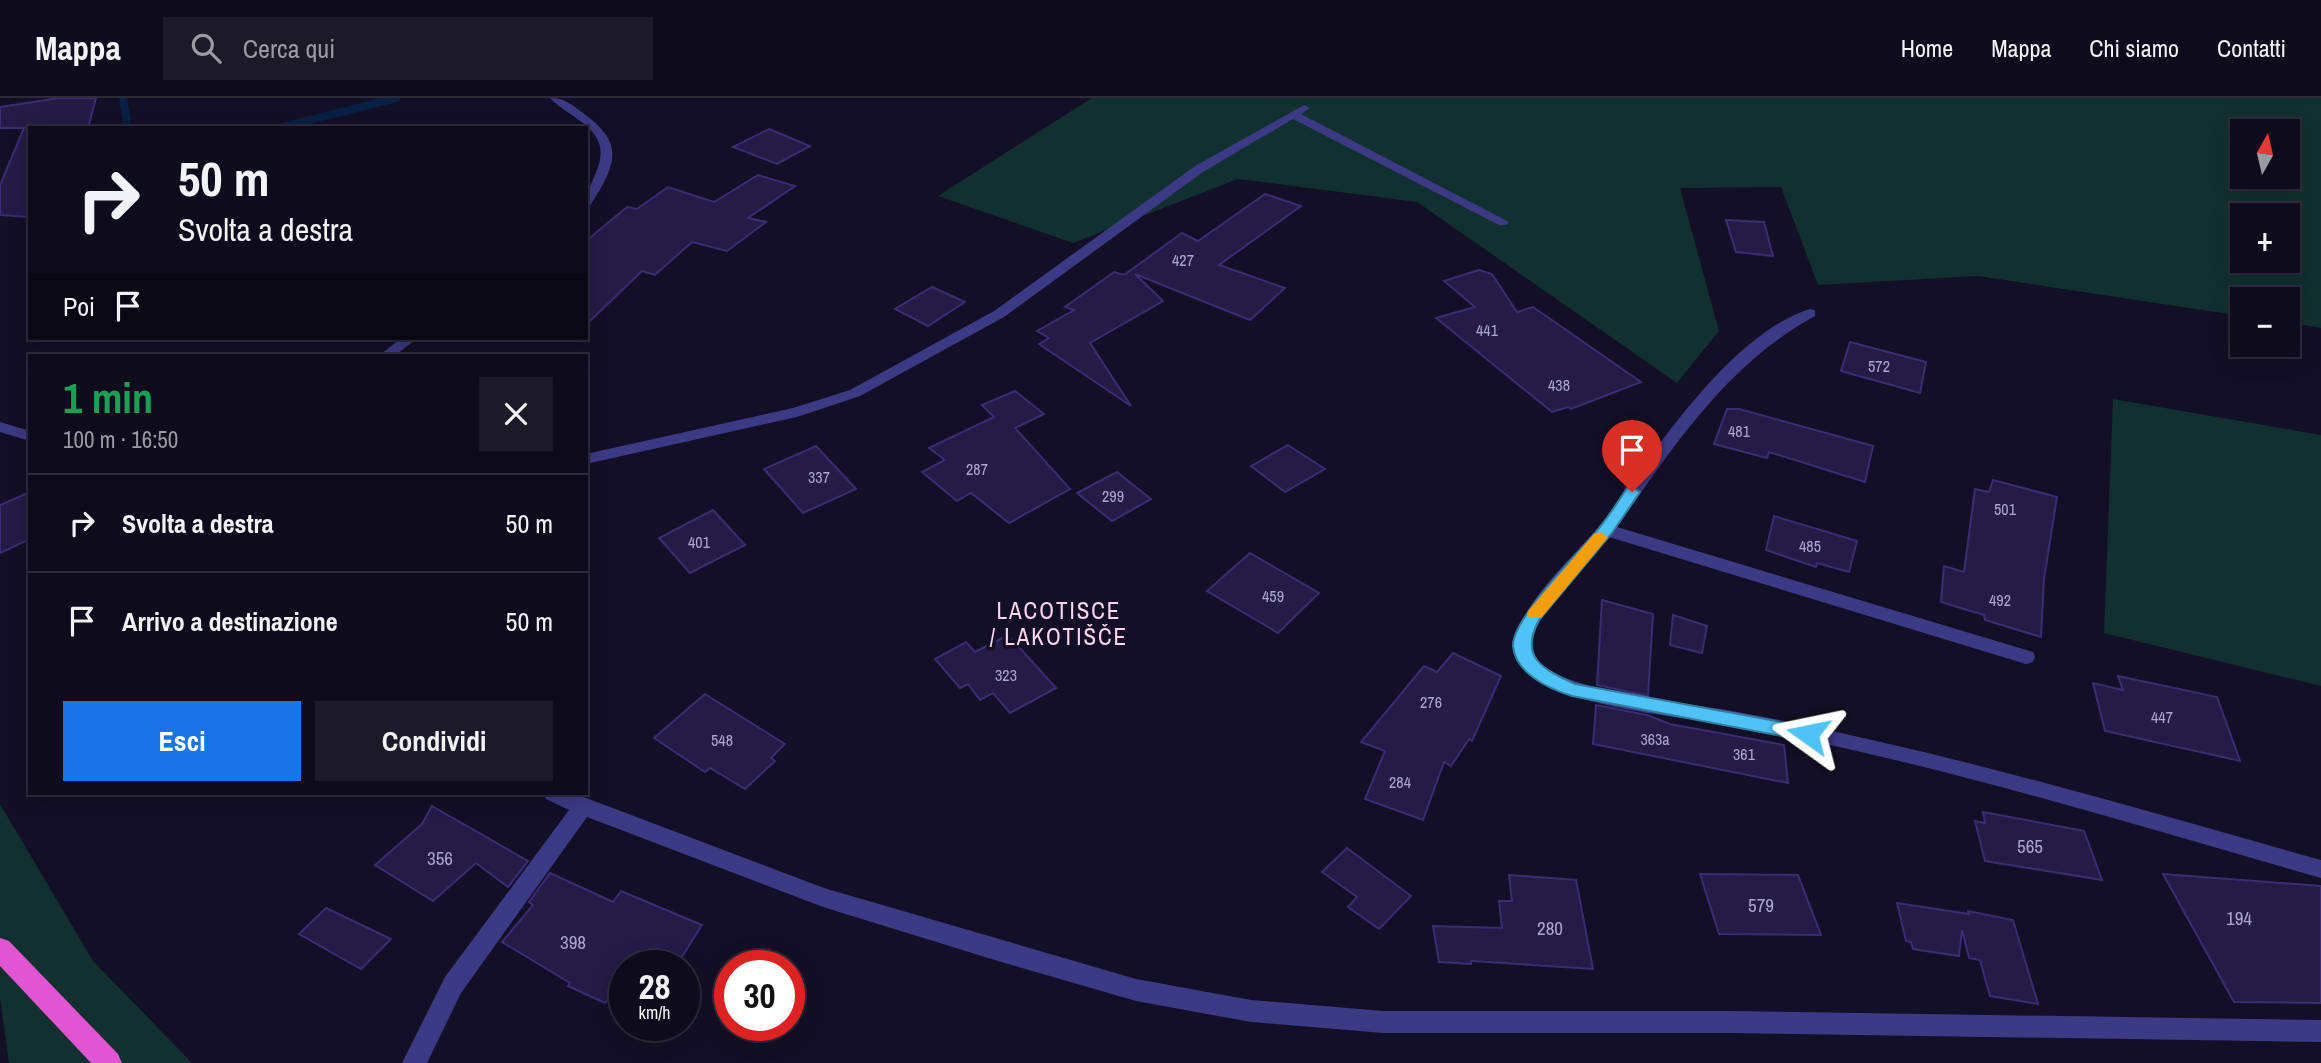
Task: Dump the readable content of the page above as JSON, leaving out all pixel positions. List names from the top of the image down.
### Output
{
  "districts": ["LACOTISCE / LAKOTIŠČE"],
  "house_numbers": [
    "427",
    "441",
    "572",
    "438",
    "481",
    "287",
    "337",
    "299",
    "501",
    "401",
    "485",
    "459",
    "492",
    "323",
    "276",
    "447",
    "363a",
    "548",
    "361",
    "284",
    "565",
    "356",
    "579",
    "194",
    "280",
    "398"
  ],
  "north": "top",
  "page": {
    "header": "Mappa",
    "search": "Cerca qui",
    "nav": [
      "Home",
      "Mappa",
      "Chi siamo",
      "Contatti"
    ],
    "map_buttons": ["+", "−"],
    "turn": ["50 m", "Svolta a destra"],
    "then": "Poi",
    "heading": ["1 min", "100 m · 16:50"],
    "list": [
      {
        "name": "Svolta a destra",
        "value": "50 m"
      },
      {
        "name": "Arrivo a destinazione",
        "value": "50 m"
      }
    ],
    "buttons": ["Esci", "Condividi"],
    "speed": "28 km/h",
    "limit": "30"
  }
}
